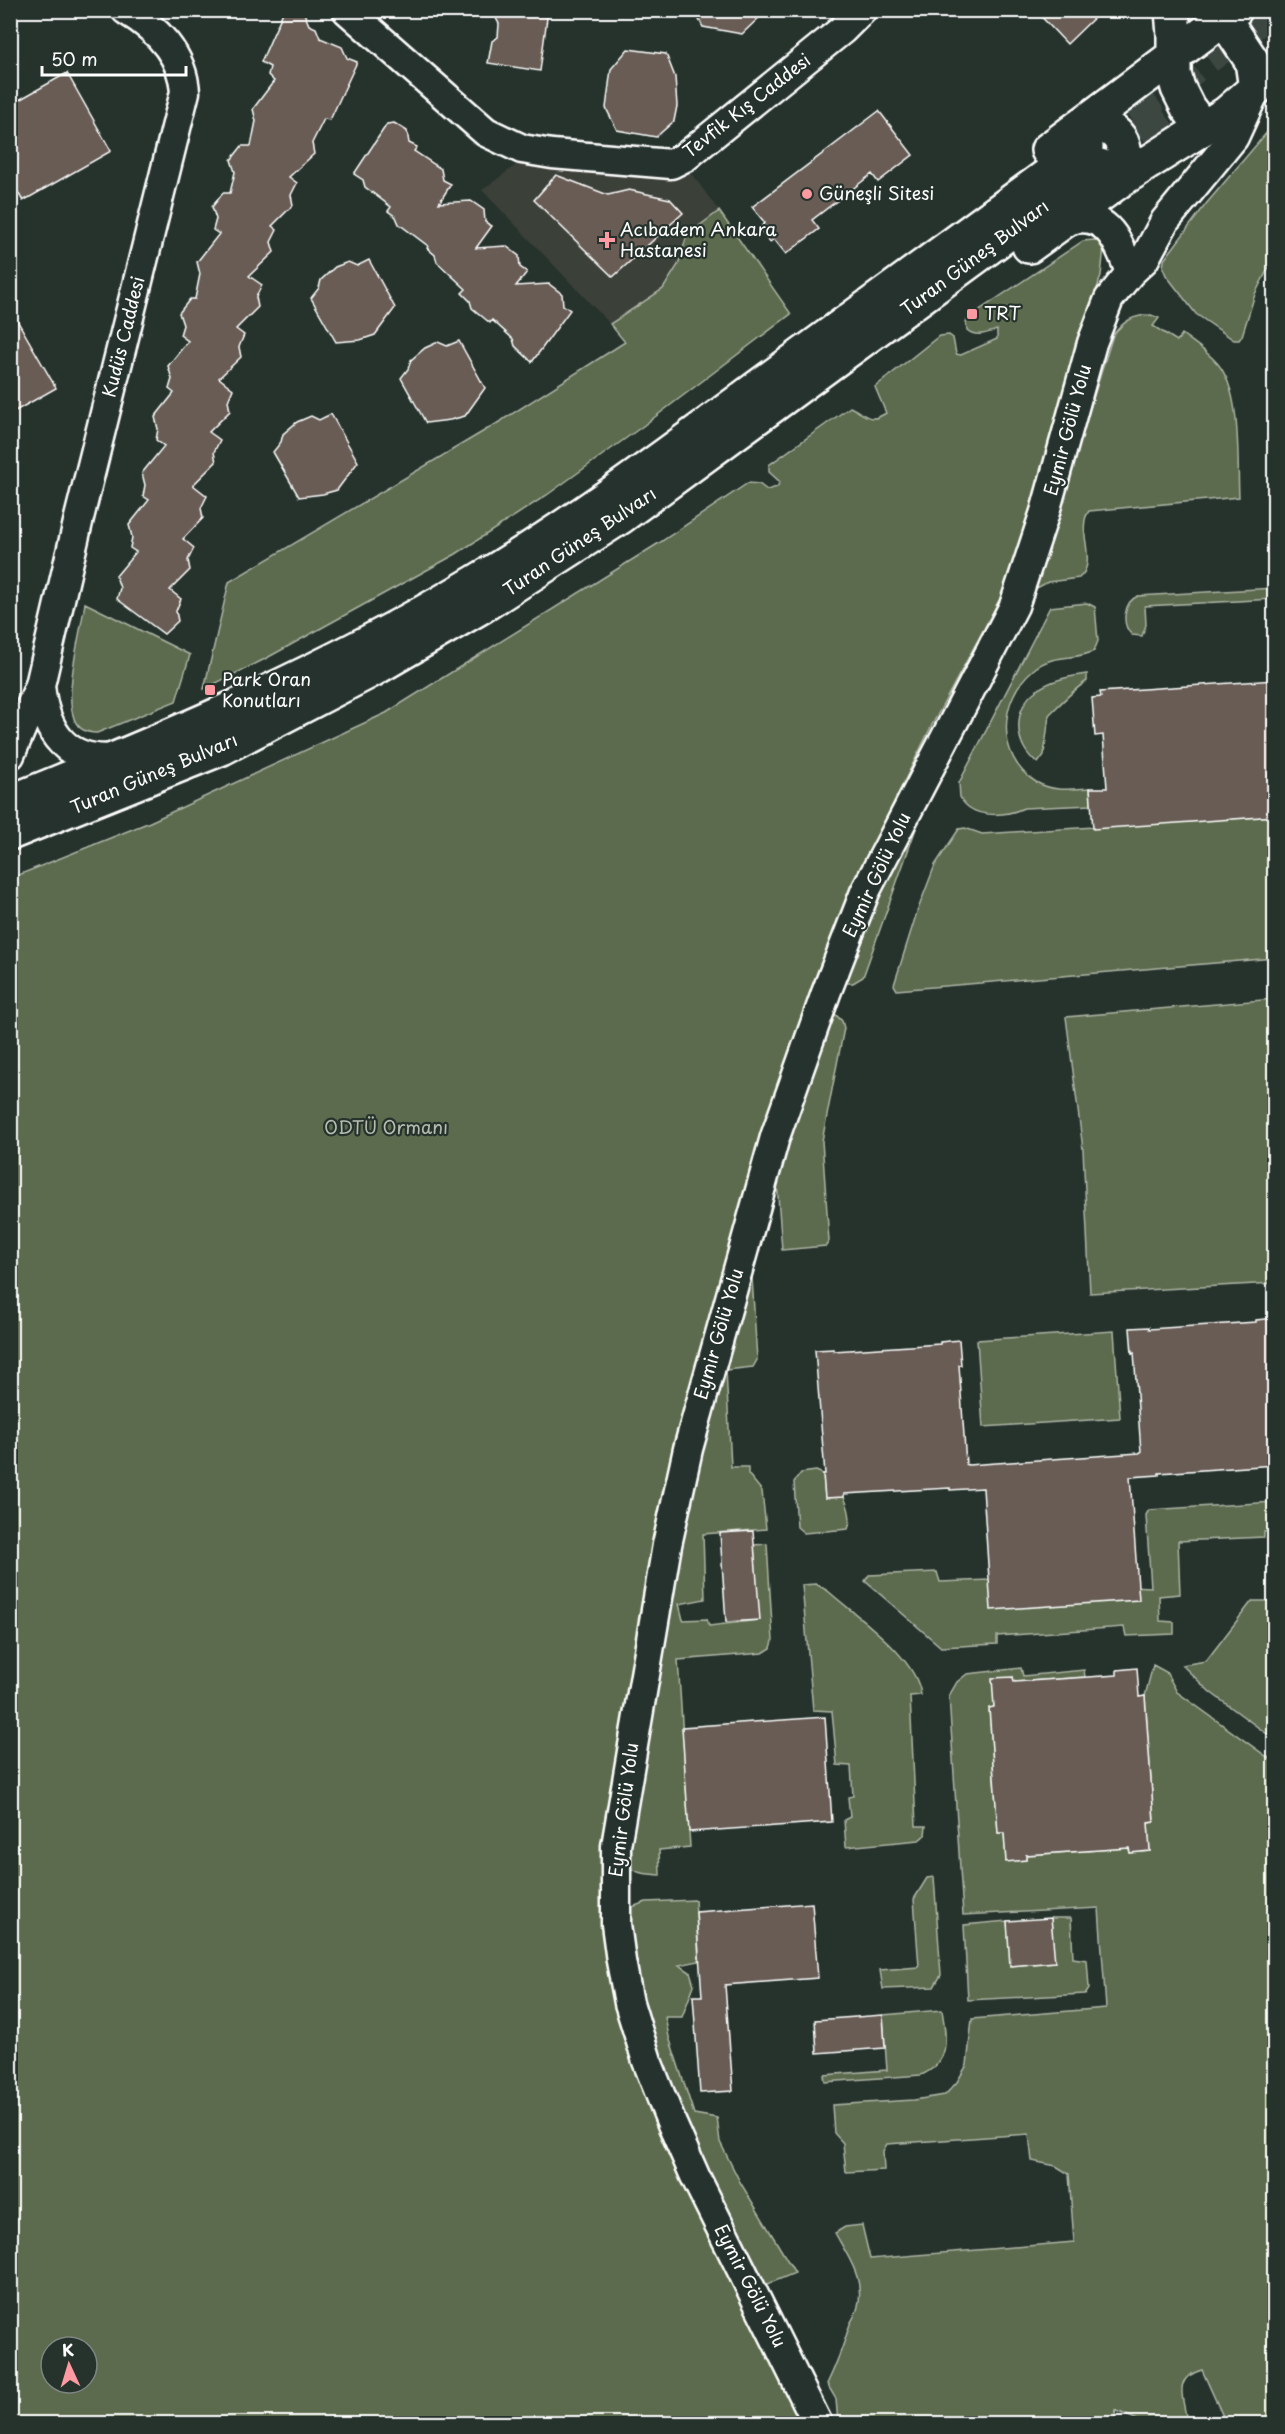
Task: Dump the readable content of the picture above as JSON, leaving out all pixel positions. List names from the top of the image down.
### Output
{
  "streets": {
    "main road": ["Turan Güneş Bulvarı"],
    "street": ["Tevfik Kış Caddesi", "Kudüs Caddesi", "Eymir Gölü Yolu"]
  },
  "crossings": [
    ["Turan Güneş Bulvarı", "Kudüs Caddesi"]
  ],
  "parks": ["ODTÜ Ormanı"],
  "places": {
    "other": ["Güneşli Sitesi"],
    "health": ["Acıbadem Ankara Hastanesi"],
    "transit": ["TRT", "Park Oran Konutları"]
  },
  "scale_bar": "50 m",
  "north": "top"
}
